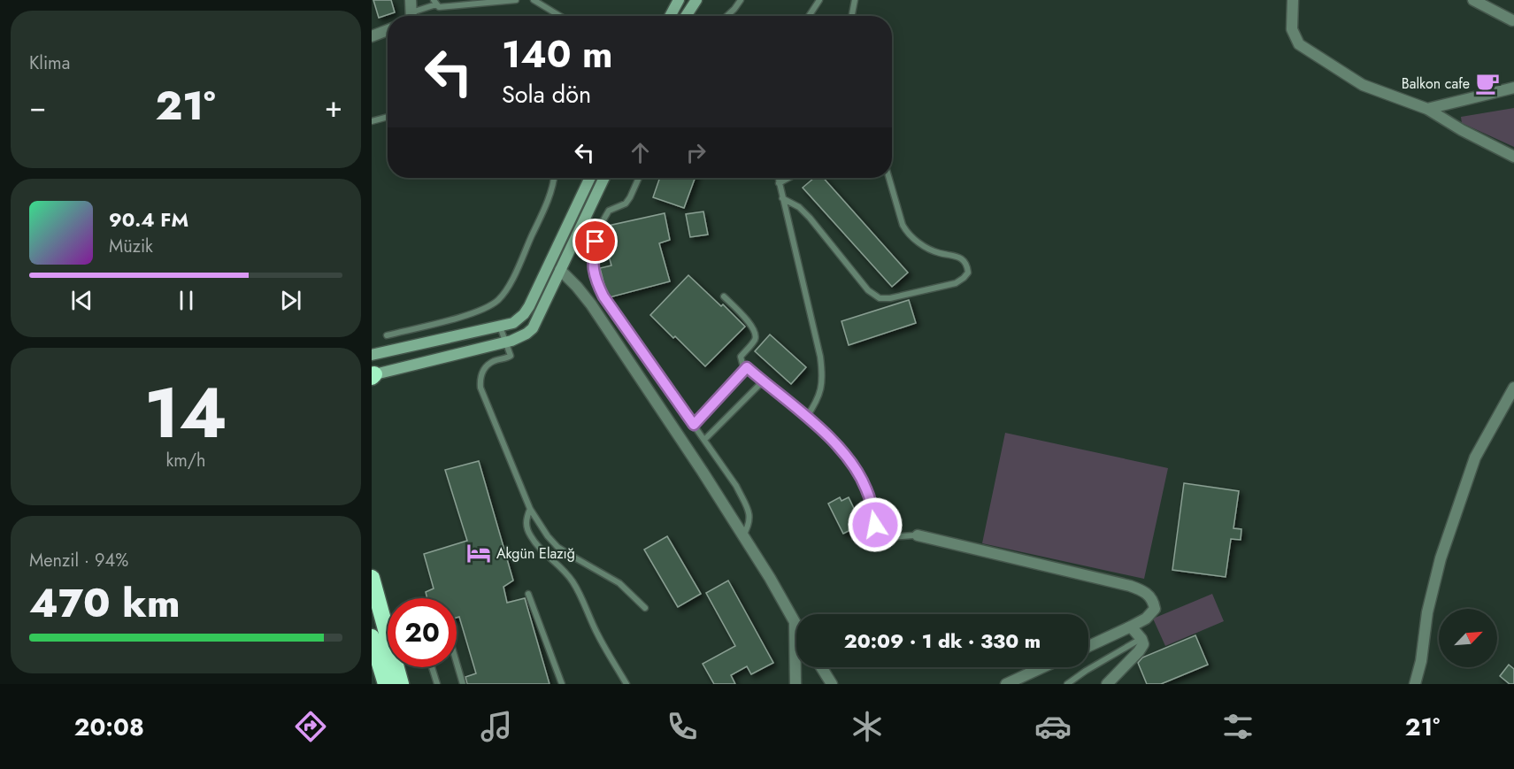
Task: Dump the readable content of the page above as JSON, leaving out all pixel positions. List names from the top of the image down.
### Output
{
  "places": {
    "cafe": ["Balkon cafe"],
    "hotel": ["Akgün Elazığ"]
  },
  "north": "top right",
  "page": {
    "tile": [
      "Klima",
      ["14", "km/h"],
      ["Menzil · 94%", "470 km"]
    ],
    "turn": ["140 m", "Sola dön"],
    "heat": ["−", "21°", "+"],
    "song": ["90.4 FM", "Müzik"],
    "limit": "20",
    "trip": "20:09 · 1 dk · 330 m",
    "tabs": ["20:08", "21°"]
  }
}
